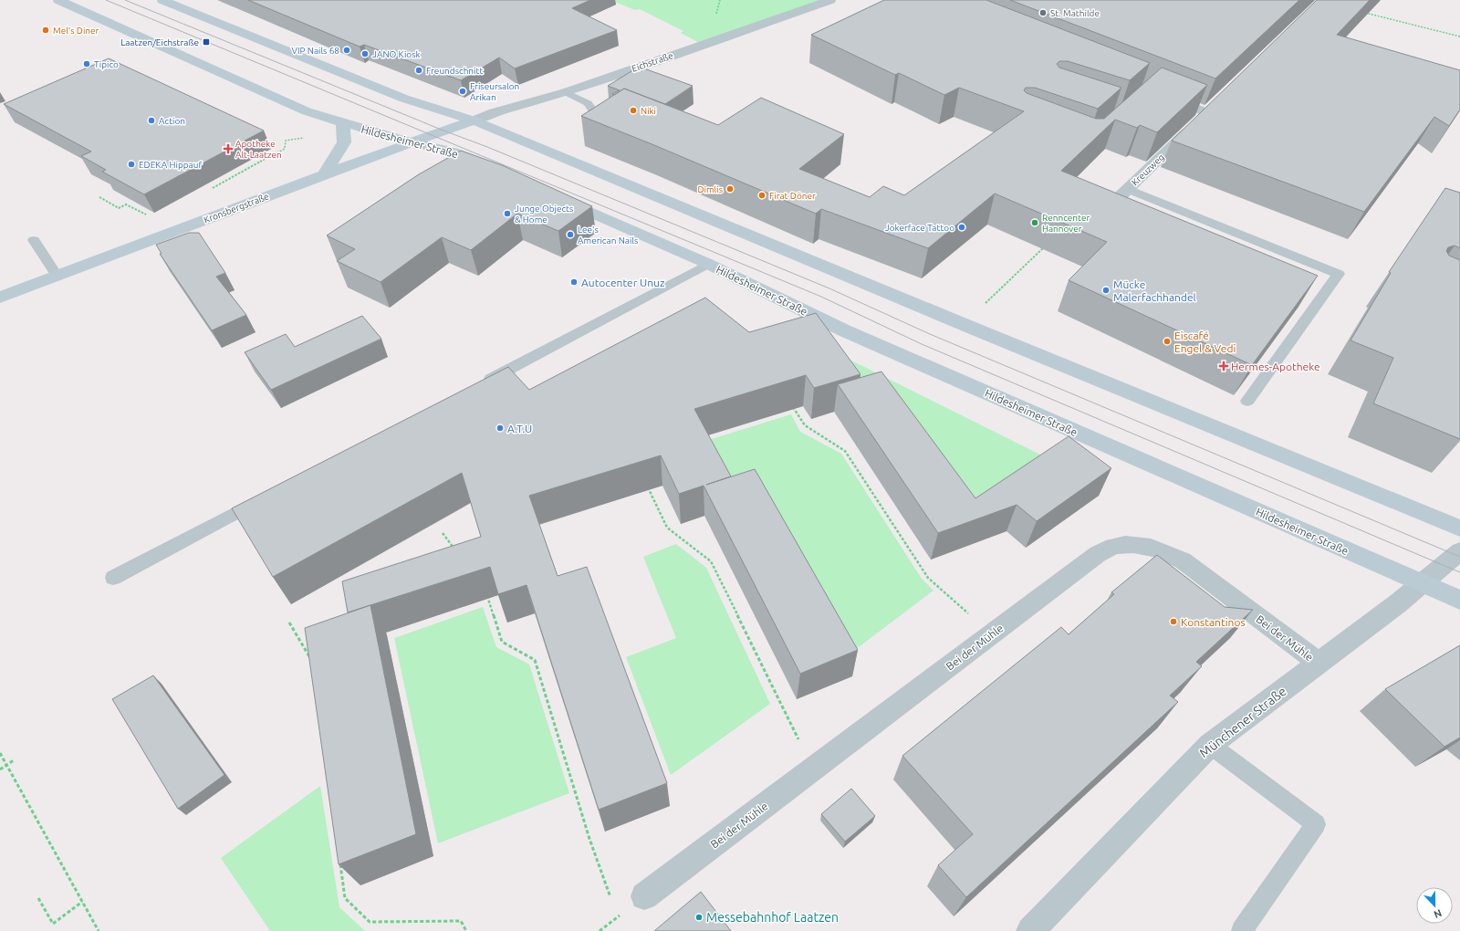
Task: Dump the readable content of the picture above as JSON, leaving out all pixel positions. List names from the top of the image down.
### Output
{
  "streets": {
    "main road": ["Hildesheimer Straße", "Kronsbergstraße"],
    "street": [
      "Eichstraße",
      "Kreuzweg",
      "Bei der Mühle",
      "Münchener Straße"
    ]
  },
  "crossings": [
    ["Eichstraße", "Kronsbergstraße"],
    ["Hildesheimer Straße", "Kronsbergstraße"],
    ["Hildesheimer Straße", "Münchener Straße"],
    ["Bei der Mühle", "Münchener Straße"]
  ],
  "places": {
    "other": [
      "St. Mathilde",
      "Mel's Diner",
      "VIP Nails 68",
      "JANO Kiosk",
      "Tipico",
      "Freundschnitt",
      "Friseursalon Arikan",
      "Niki",
      "Action",
      "EDEKA Hippauf",
      "Dimlis",
      "Firat Döner",
      "Junge Objects & Home",
      "Renncenter Hannover",
      "Jokerface Tattoo",
      "Lee's American Nails",
      "Autocenter Unuz",
      "Mücke Malerfachhandel",
      "Eiscafé Engel & Vedi",
      "A.T.U",
      "Konstantinos",
      "Messebahnhof Laatzen"
    ],
    "transit": ["Laatzen/Eichstraße"],
    "health": ["Apotheke Alt-Laatzen", "Hermes-Apotheke"]
  },
  "north": "bottom"
}
